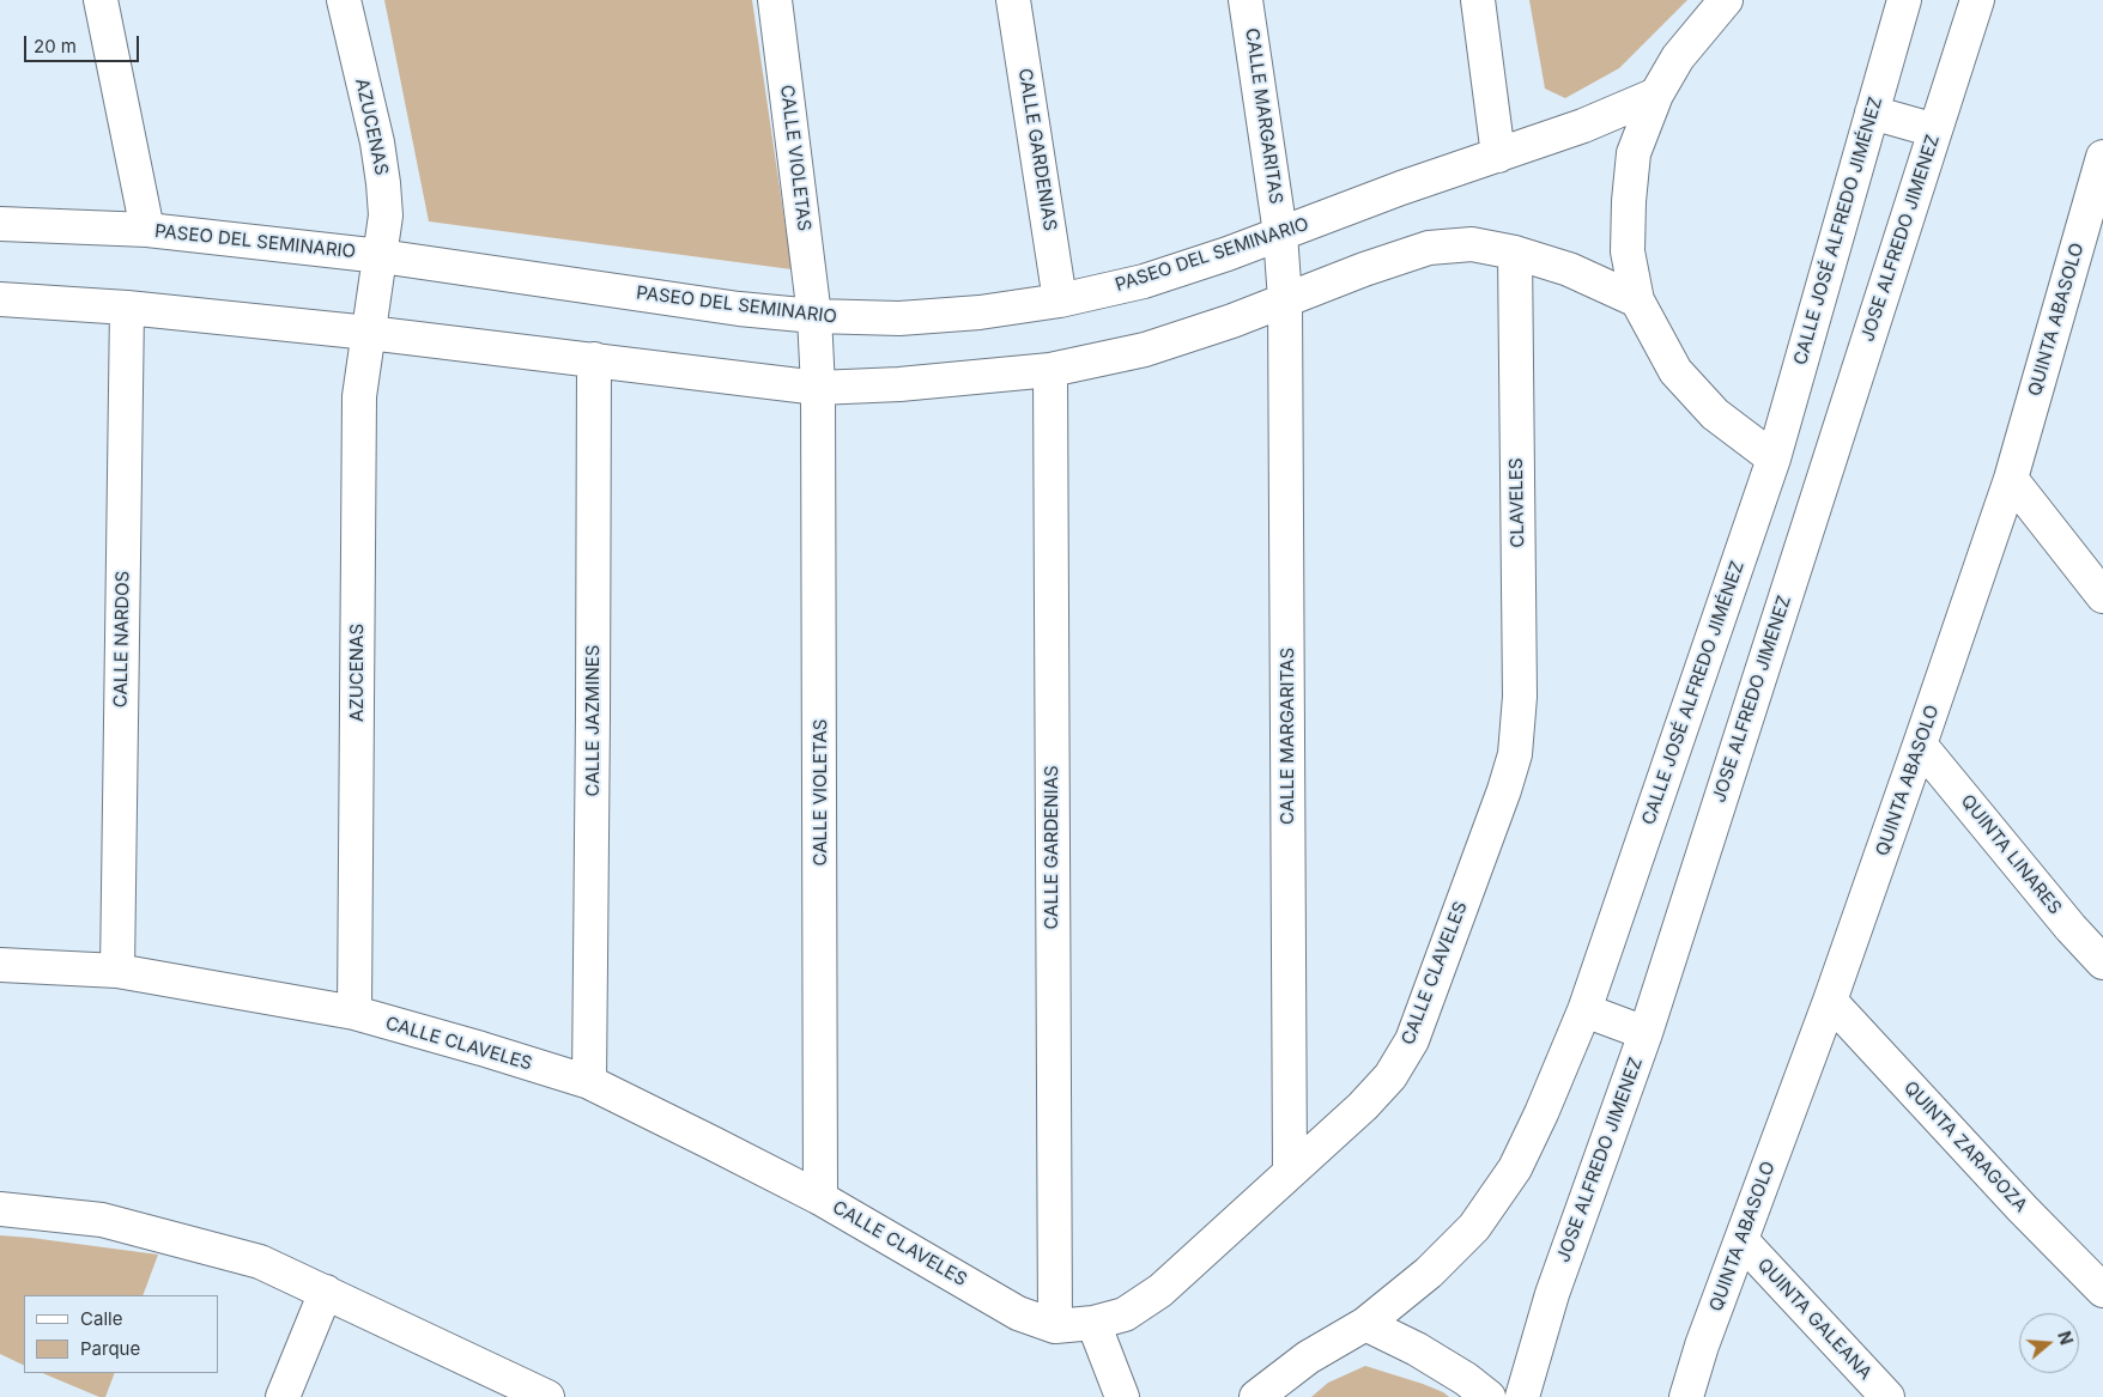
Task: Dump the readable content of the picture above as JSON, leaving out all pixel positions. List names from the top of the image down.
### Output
{
  "streets": {
    "street": [
      "CALLE MARGARITAS",
      "AZUCENAS",
      "CALLE GARDENIAS",
      "CALLE VIOLETAS",
      "CALLE JOSÉ ALFREDO JIMÉNEZ",
      "JOSE ALFREDO JIMENEZ",
      "PASEO DEL SEMINARIO",
      "QUINTA ABASOLO",
      "CLAVELES",
      "CALLE NARDOS",
      "CALLE JAZMINES",
      "QUINTA LINARES",
      "CALLE CLAVELES",
      "QUINTA ZARAGOZA",
      "QUINTA GALEANA"
    ]
  },
  "crossings": [
    ["CALLE MARGARITAS", "PASEO DEL SEMINARIO"],
    ["CALLE MARGARITAS", "CALLE CLAVELES"],
    ["AZUCENAS", "PASEO DEL SEMINARIO"],
    ["AZUCENAS", "CALLE CLAVELES"],
    ["CALLE GARDENIAS", "PASEO DEL SEMINARIO"],
    ["CALLE GARDENIAS", "CALLE CLAVELES"],
    ["CALLE VIOLETAS", "PASEO DEL SEMINARIO"],
    ["CALLE VIOLETAS", "CALLE CLAVELES"],
    ["QUINTA ABASOLO", "QUINTA LINARES"],
    ["QUINTA ABASOLO", "QUINTA ZARAGOZA"],
    ["QUINTA ABASOLO", "QUINTA GALEANA"],
    ["CLAVELES", "CALLE CLAVELES"],
    ["CALLE NARDOS", "CALLE CLAVELES"],
    ["CALLE JAZMINES", "CALLE CLAVELES"]
  ],
  "legend": ["Calle", "Parque"],
  "scale_bar": "20 m",
  "north": "right"
}
